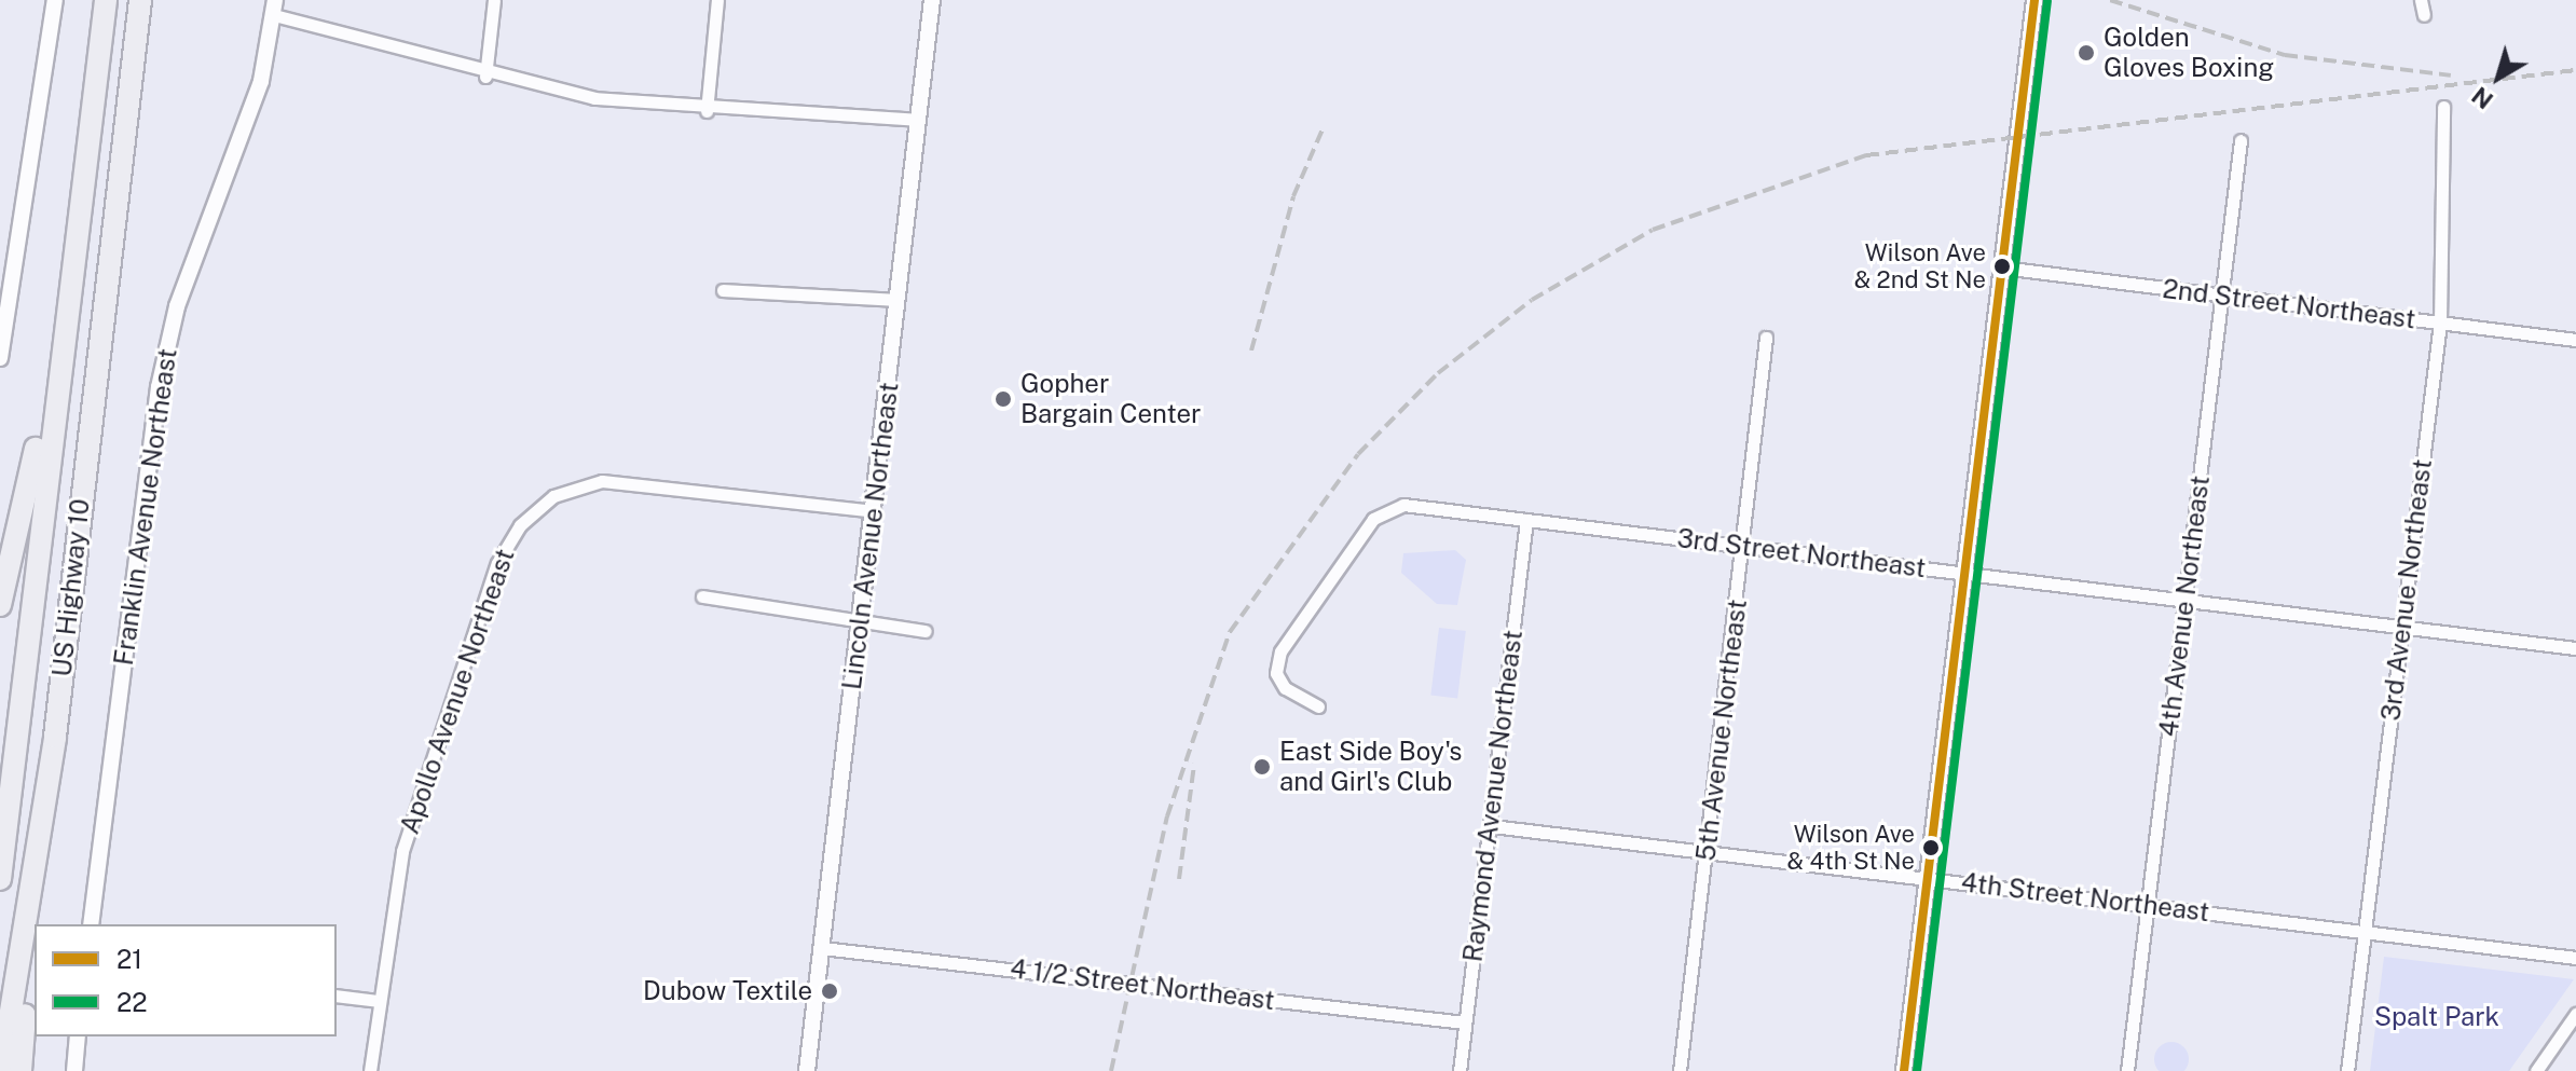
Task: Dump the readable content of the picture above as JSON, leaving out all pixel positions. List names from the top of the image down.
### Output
{
  "streets": {
    "highway": ["US Highway 10"],
    "street": [
      "2nd Street Northeast",
      "Franklin Avenue Northeast",
      "Lincoln Avenue Northeast",
      "3rd Street Northeast",
      "3rd Avenue Northeast",
      "4th Avenue Northeast",
      "Apollo Avenue Northeast",
      "5th Avenue Northeast",
      "Raymond Avenue Northeast",
      "4th Street Northeast",
      "4 1/2 Street Northeast"
    ]
  },
  "crossings": [
    ["2nd Street Northeast", "3rd Avenue Northeast"],
    ["2nd Street Northeast", "4th Avenue Northeast"],
    ["Lincoln Avenue Northeast", "Apollo Avenue Northeast"],
    ["Lincoln Avenue Northeast", "4 1/2 Street Northeast"],
    ["3rd Street Northeast", "3rd Avenue Northeast"],
    ["3rd Street Northeast", "4th Avenue Northeast"],
    ["3rd Street Northeast", "5th Avenue Northeast"],
    ["3rd Street Northeast", "Raymond Avenue Northeast"],
    ["3rd Avenue Northeast", "4th Street Northeast"],
    ["4th Avenue Northeast", "4th Street Northeast"],
    ["5th Avenue Northeast", "4th Street Northeast"],
    ["Raymond Avenue Northeast", "4th Street Northeast"],
    ["Raymond Avenue Northeast", "4 1/2 Street Northeast"]
  ],
  "parks": ["Spalt Park"],
  "places": [
    "Golden Gloves Boxing",
    "Wilson Ave & 2nd St Ne",
    "Gopher Bargain Center",
    "East Side Boy's and Girl's Club",
    "Wilson Ave & 4th St Ne",
    "Dubow Textile"
  ],
  "lines": ["transit line 21", "transit line 22"],
  "legend": ["21", "22"],
  "north": "bottom left"
}
